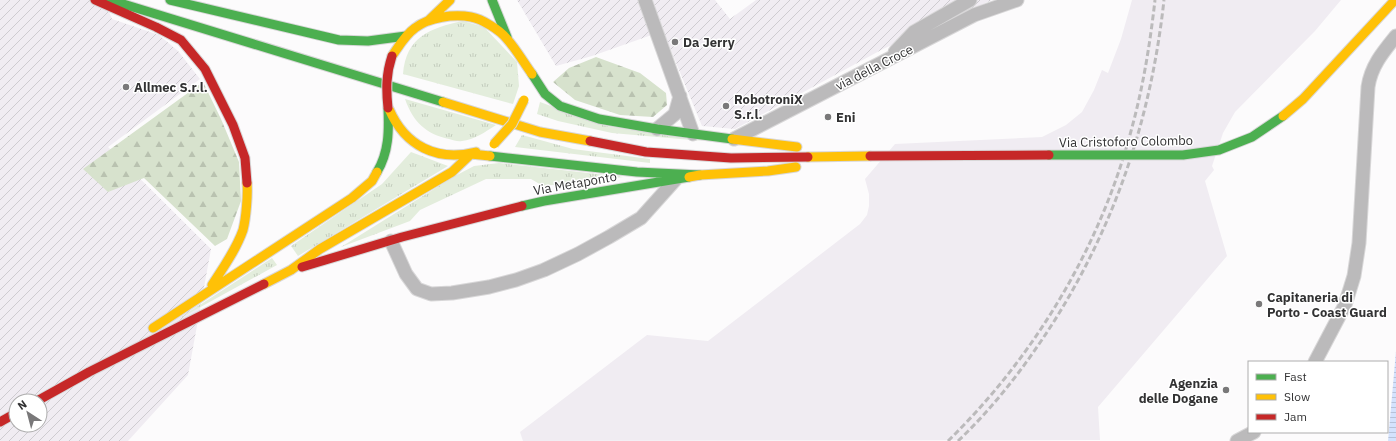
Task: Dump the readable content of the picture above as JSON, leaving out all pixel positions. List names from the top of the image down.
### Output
{
  "streets": {
    "main road": ["Via Cristoforo Colombo", "Via Metaponto"],
    "street": ["via della Croce"]
  },
  "crossings": [
    ["Via Cristoforo Colombo", "Via Metaponto"]
  ],
  "places": [
    "Da Jerry",
    "Allmec S.r.l.",
    "RobotroniX S.r.l.",
    "Eni",
    "Capitaneria di Porto - Coast Guard",
    "Agenzia delle Dogane"
  ],
  "legend": ["Fast", "Slow", "Jam"],
  "north": "top left"
}
